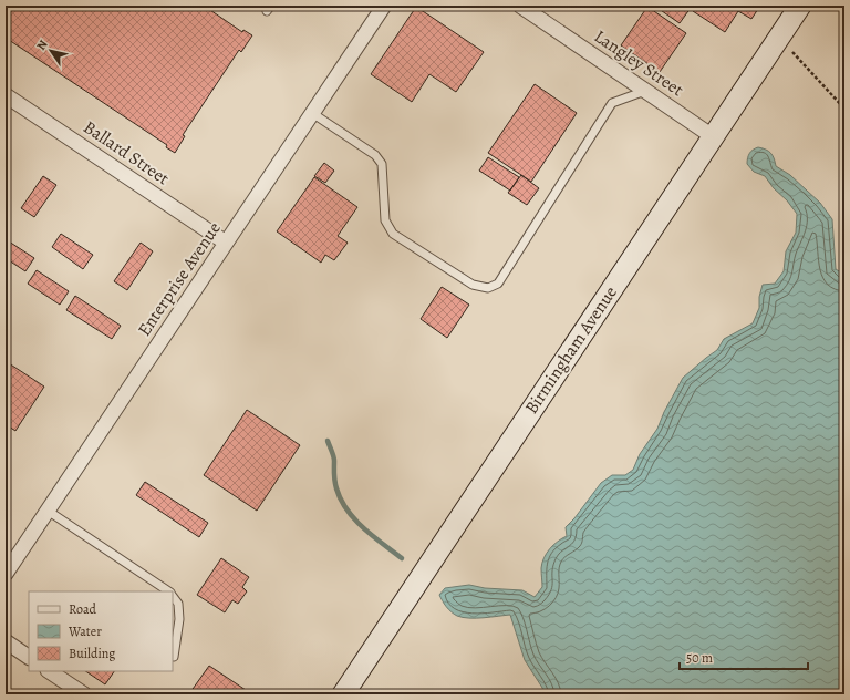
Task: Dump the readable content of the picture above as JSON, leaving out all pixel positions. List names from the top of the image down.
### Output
{
  "streets": {
    "main road": ["Birmingham Avenue"],
    "street": ["Langley Street", "Ballard Street", "Enterprise Avenue"]
  },
  "crossings": [
    ["Langley Street", "Birmingham Avenue"],
    ["Ballard Street", "Enterprise Avenue"]
  ],
  "legend": ["Road", "Water", "Building"],
  "scale_bar": "50 m",
  "north": "top left"
}
